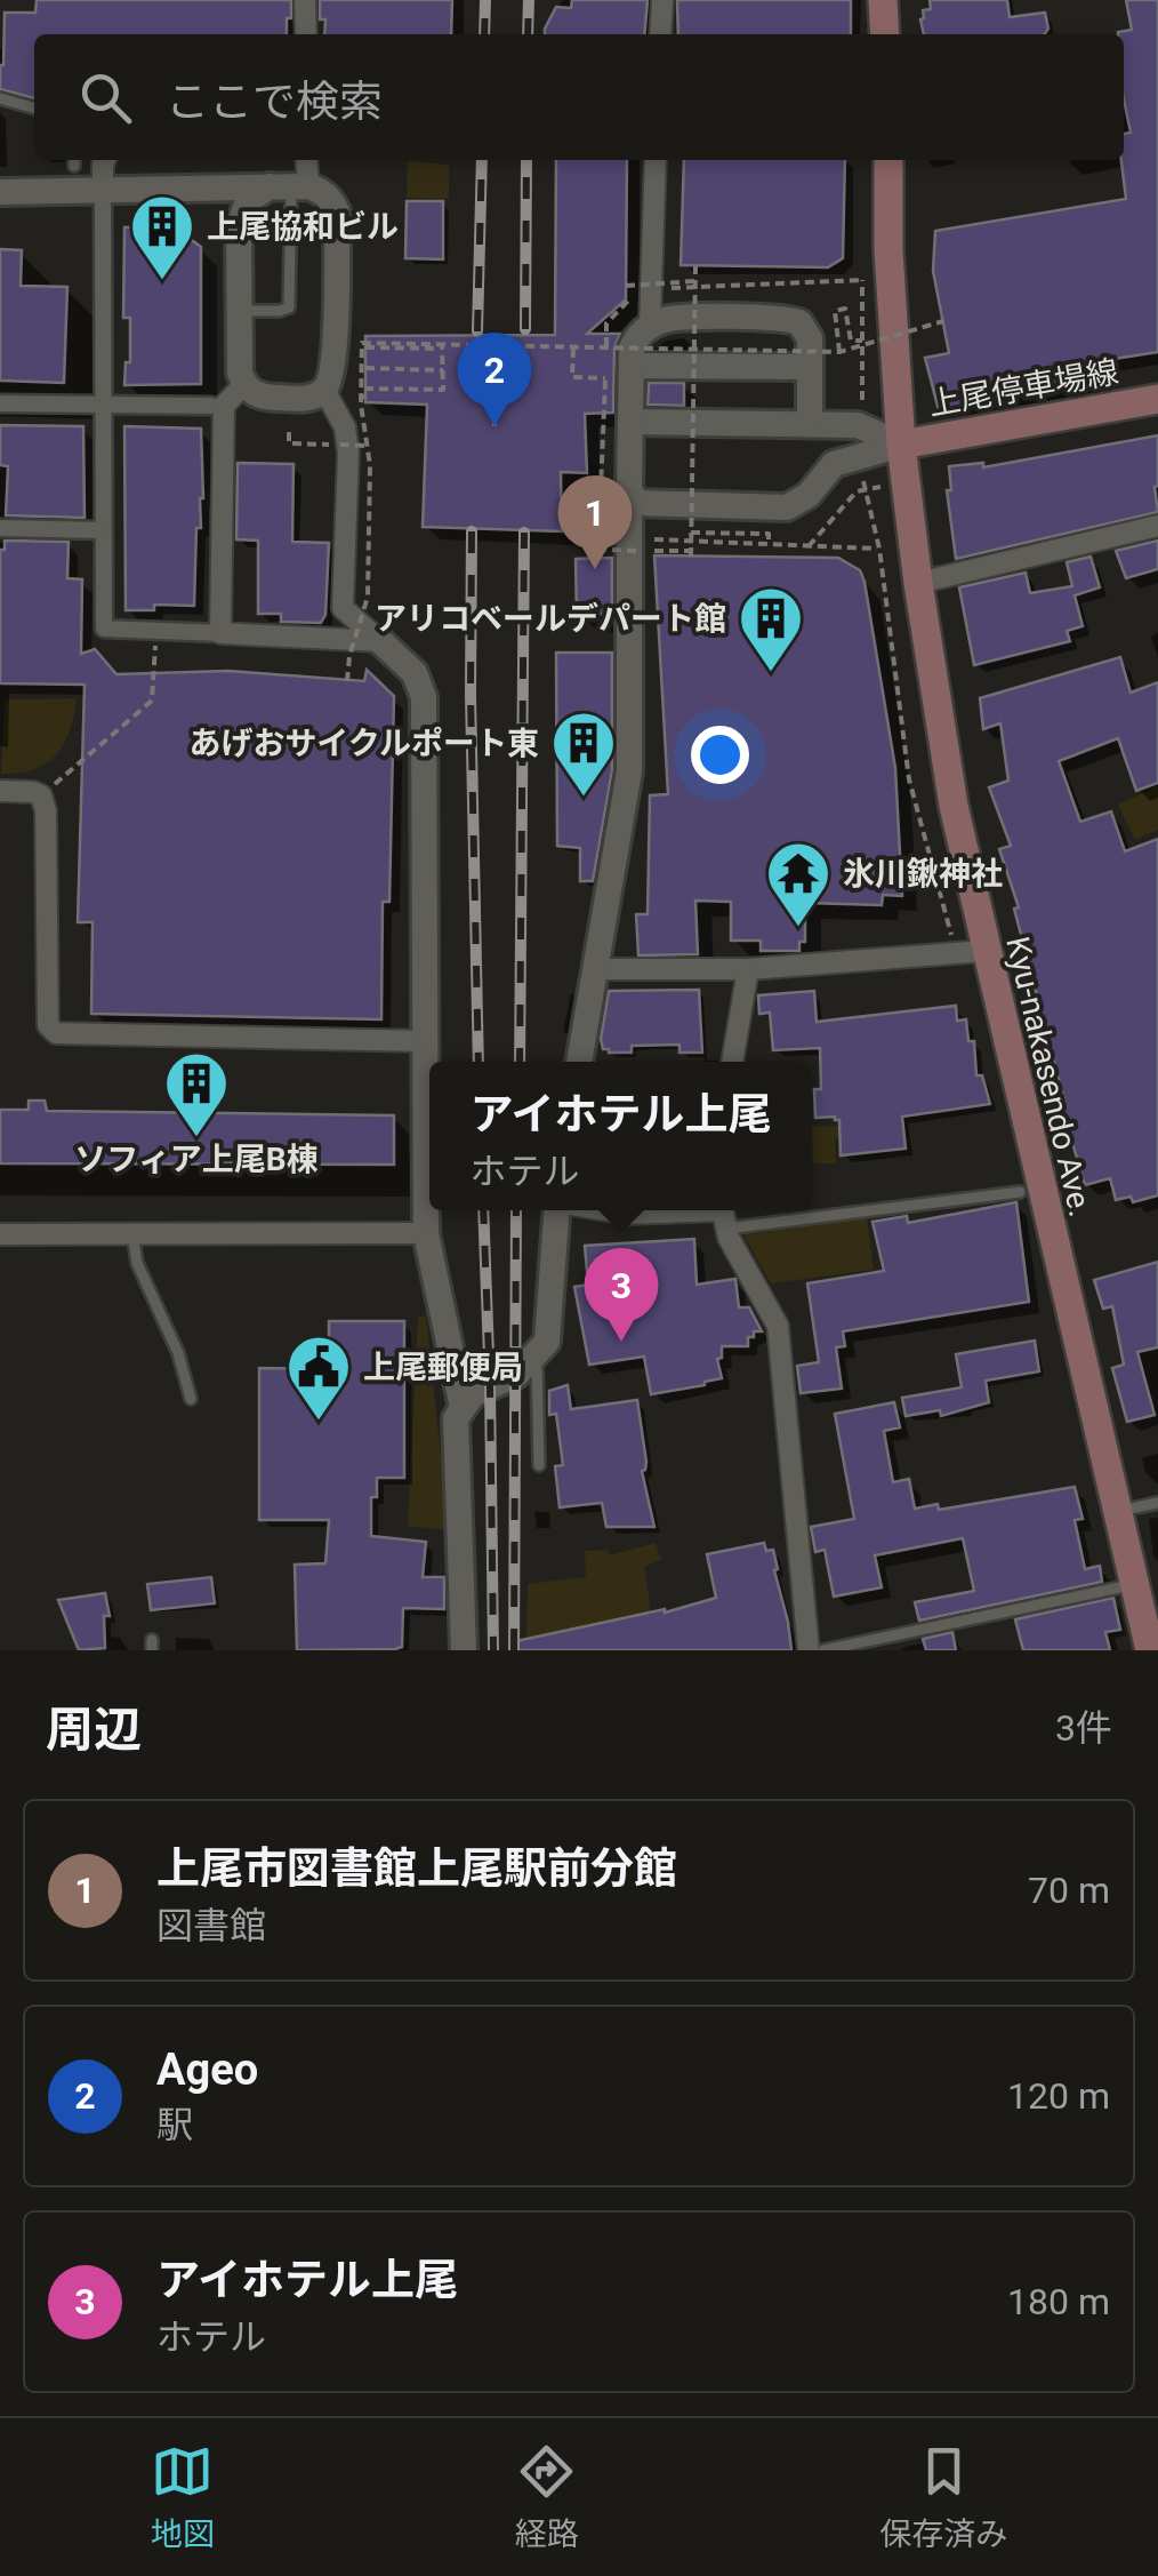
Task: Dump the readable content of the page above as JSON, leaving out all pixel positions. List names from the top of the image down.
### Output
{
  "streets": {
    "main road": ["上尾停車場線", "Kyu-nakasendo Ave."]
  },
  "crossings": [
    ["上尾停車場線", "Kyu-nakasendo Ave."]
  ],
  "places": {
    "building": [
      "上尾協和ビル",
      "アリコベールデパート館",
      "あげおサイクルポート東",
      "ソフィア上尾B棟"
    ],
    "temple": ["氷川鍬神社"],
    "public building": ["上尾郵便局"]
  },
  "page": {
    "search": "ここで検索",
    "pins": ["2", "1", "3"],
    "popup": ["アイホテル上尾", "ホテル"],
    "heading": ["周辺", "3件"],
    "list": [
      {
        "mark": "1",
        "name": "上尾市図書館上尾駅前分館",
        "note": "図書館",
        "value": "70 m"
      },
      {
        "mark": "2",
        "name": "Ageo",
        "note": "駅",
        "value": "120 m"
      },
      {
        "mark": "3",
        "name": "アイホテル上尾",
        "note": "ホテル",
        "value": "180 m"
      }
    ],
    "nav": ["地図", "経路", "保存済み"]
  }
}
